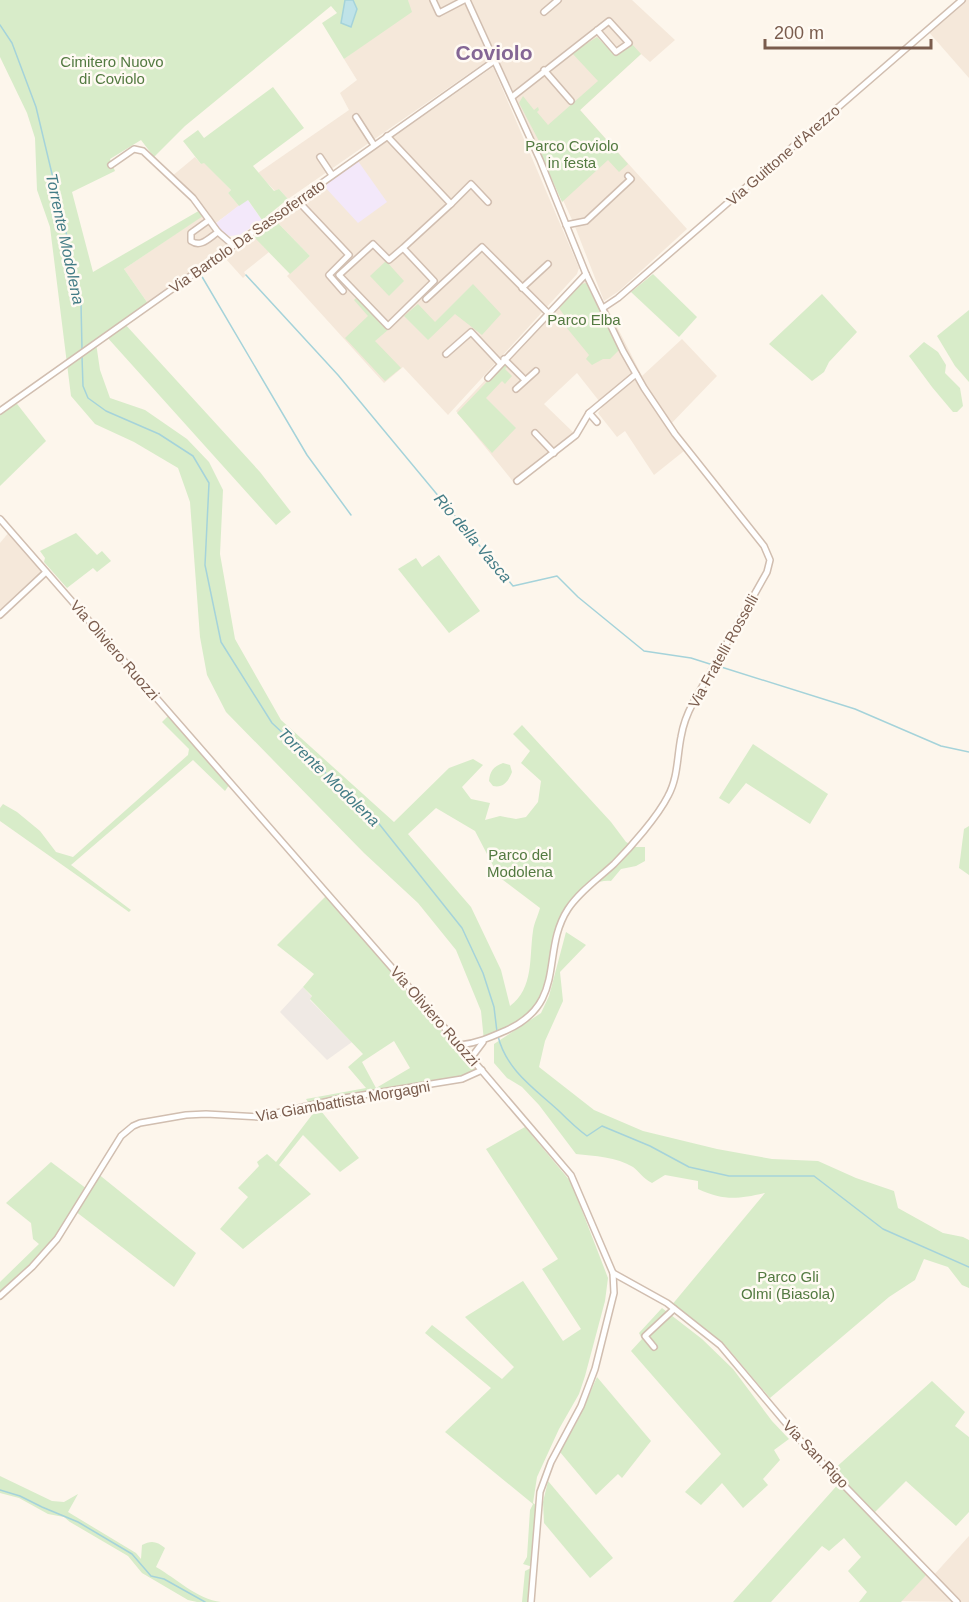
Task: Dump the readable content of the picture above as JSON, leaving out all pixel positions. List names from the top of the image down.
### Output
{
  "streets": {
    "street": [
      "Via Guittone d'Arezzo",
      "Via Bartolo Da Sassoferrato",
      "Via Oliviero Ruozzi",
      "Via Fratelli Rosselli",
      "Via Giambattista Morgagni",
      "Via San Rigo"
    ]
  },
  "crossings": [
    ["Via Guittone d'Arezzo", "Via Fratelli Rosselli"],
    ["Via Bartolo Da Sassoferrato", "Via Fratelli Rosselli"],
    ["Via Oliviero Ruozzi", "Via Fratelli Rosselli"],
    ["Via Oliviero Ruozzi", "Via Giambattista Morgagni"],
    ["Via Oliviero Ruozzi", "Via San Rigo"]
  ],
  "districts": ["Coviolo"],
  "water": ["Torrente Modolena", "Rio della Vasca"],
  "parks": [
    "Cimitero Nuovo di Coviolo",
    "Parco Coviolo in festa",
    "Parco Elba",
    "Parco del Modolena",
    "Parco Gli Olmi (Biasola)"
  ],
  "scale_bar": "200 m"
}
